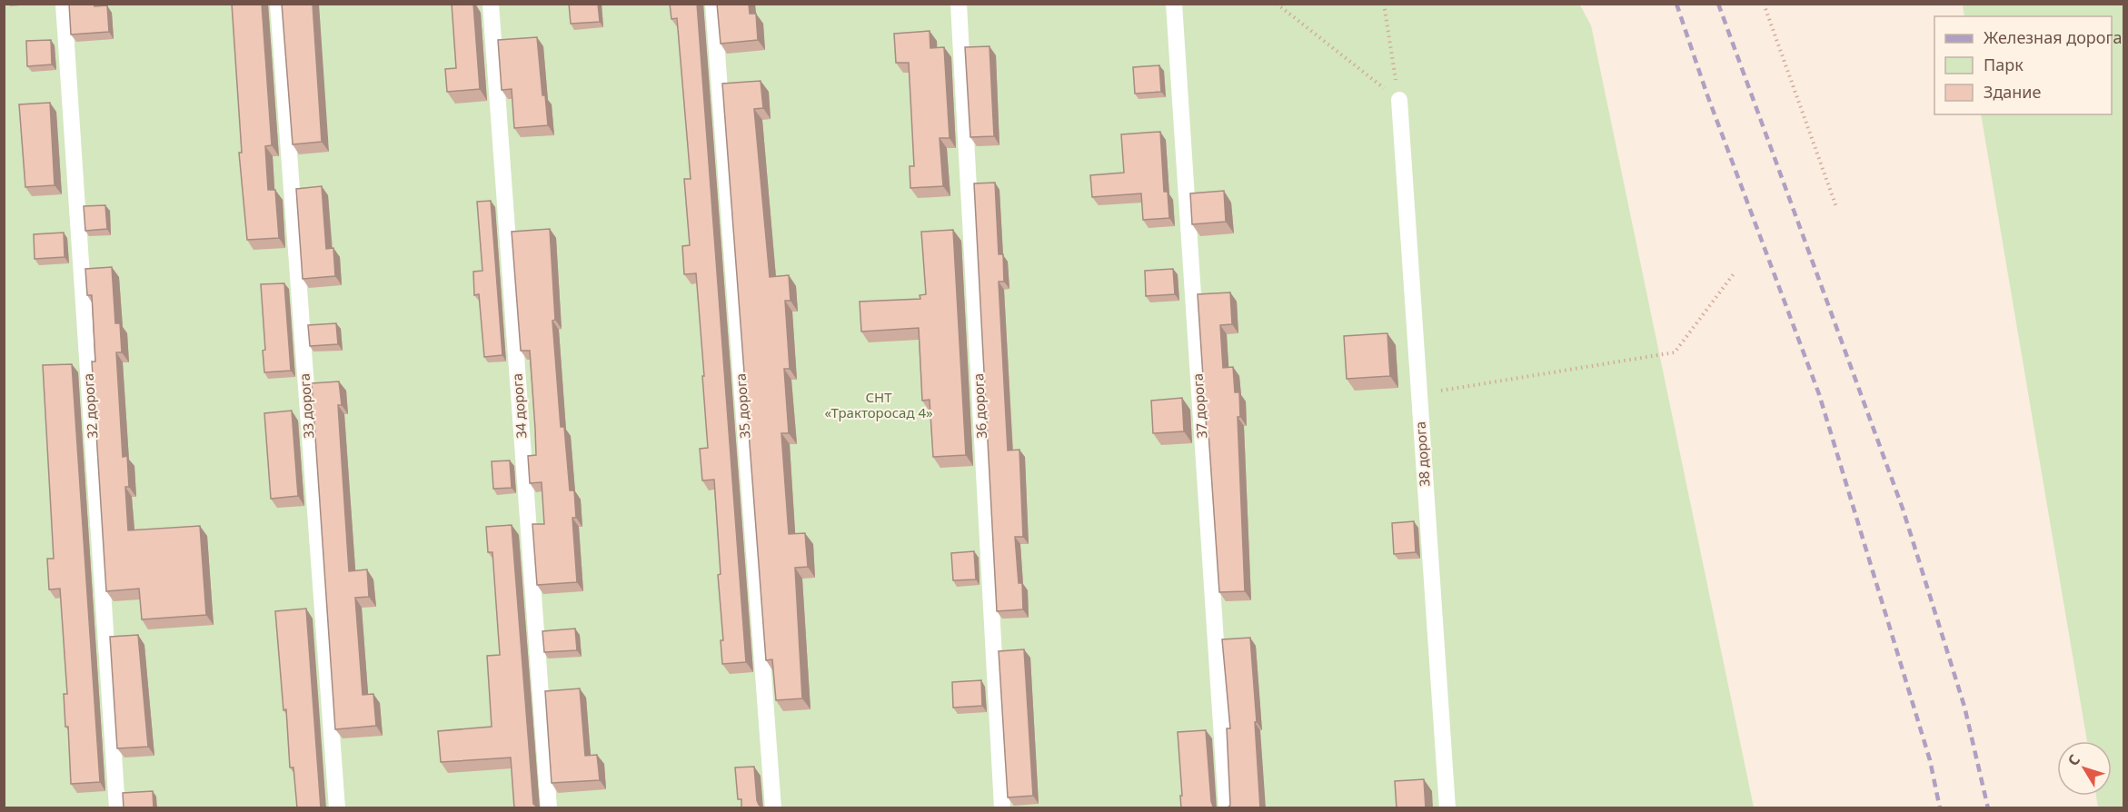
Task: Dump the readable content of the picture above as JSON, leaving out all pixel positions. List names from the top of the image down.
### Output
{
  "streets": {
    "lane": [
      "32 дорога",
      "33 дорога",
      "34 дорога",
      "35 дорога",
      "36 дорога",
      "37 дорога",
      "38 дорога"
    ]
  },
  "parks": ["СНТ «Тракторосад 4»"],
  "legend": ["Железная дорога", "Парк", "Здание"],
  "north": "top left"
}
